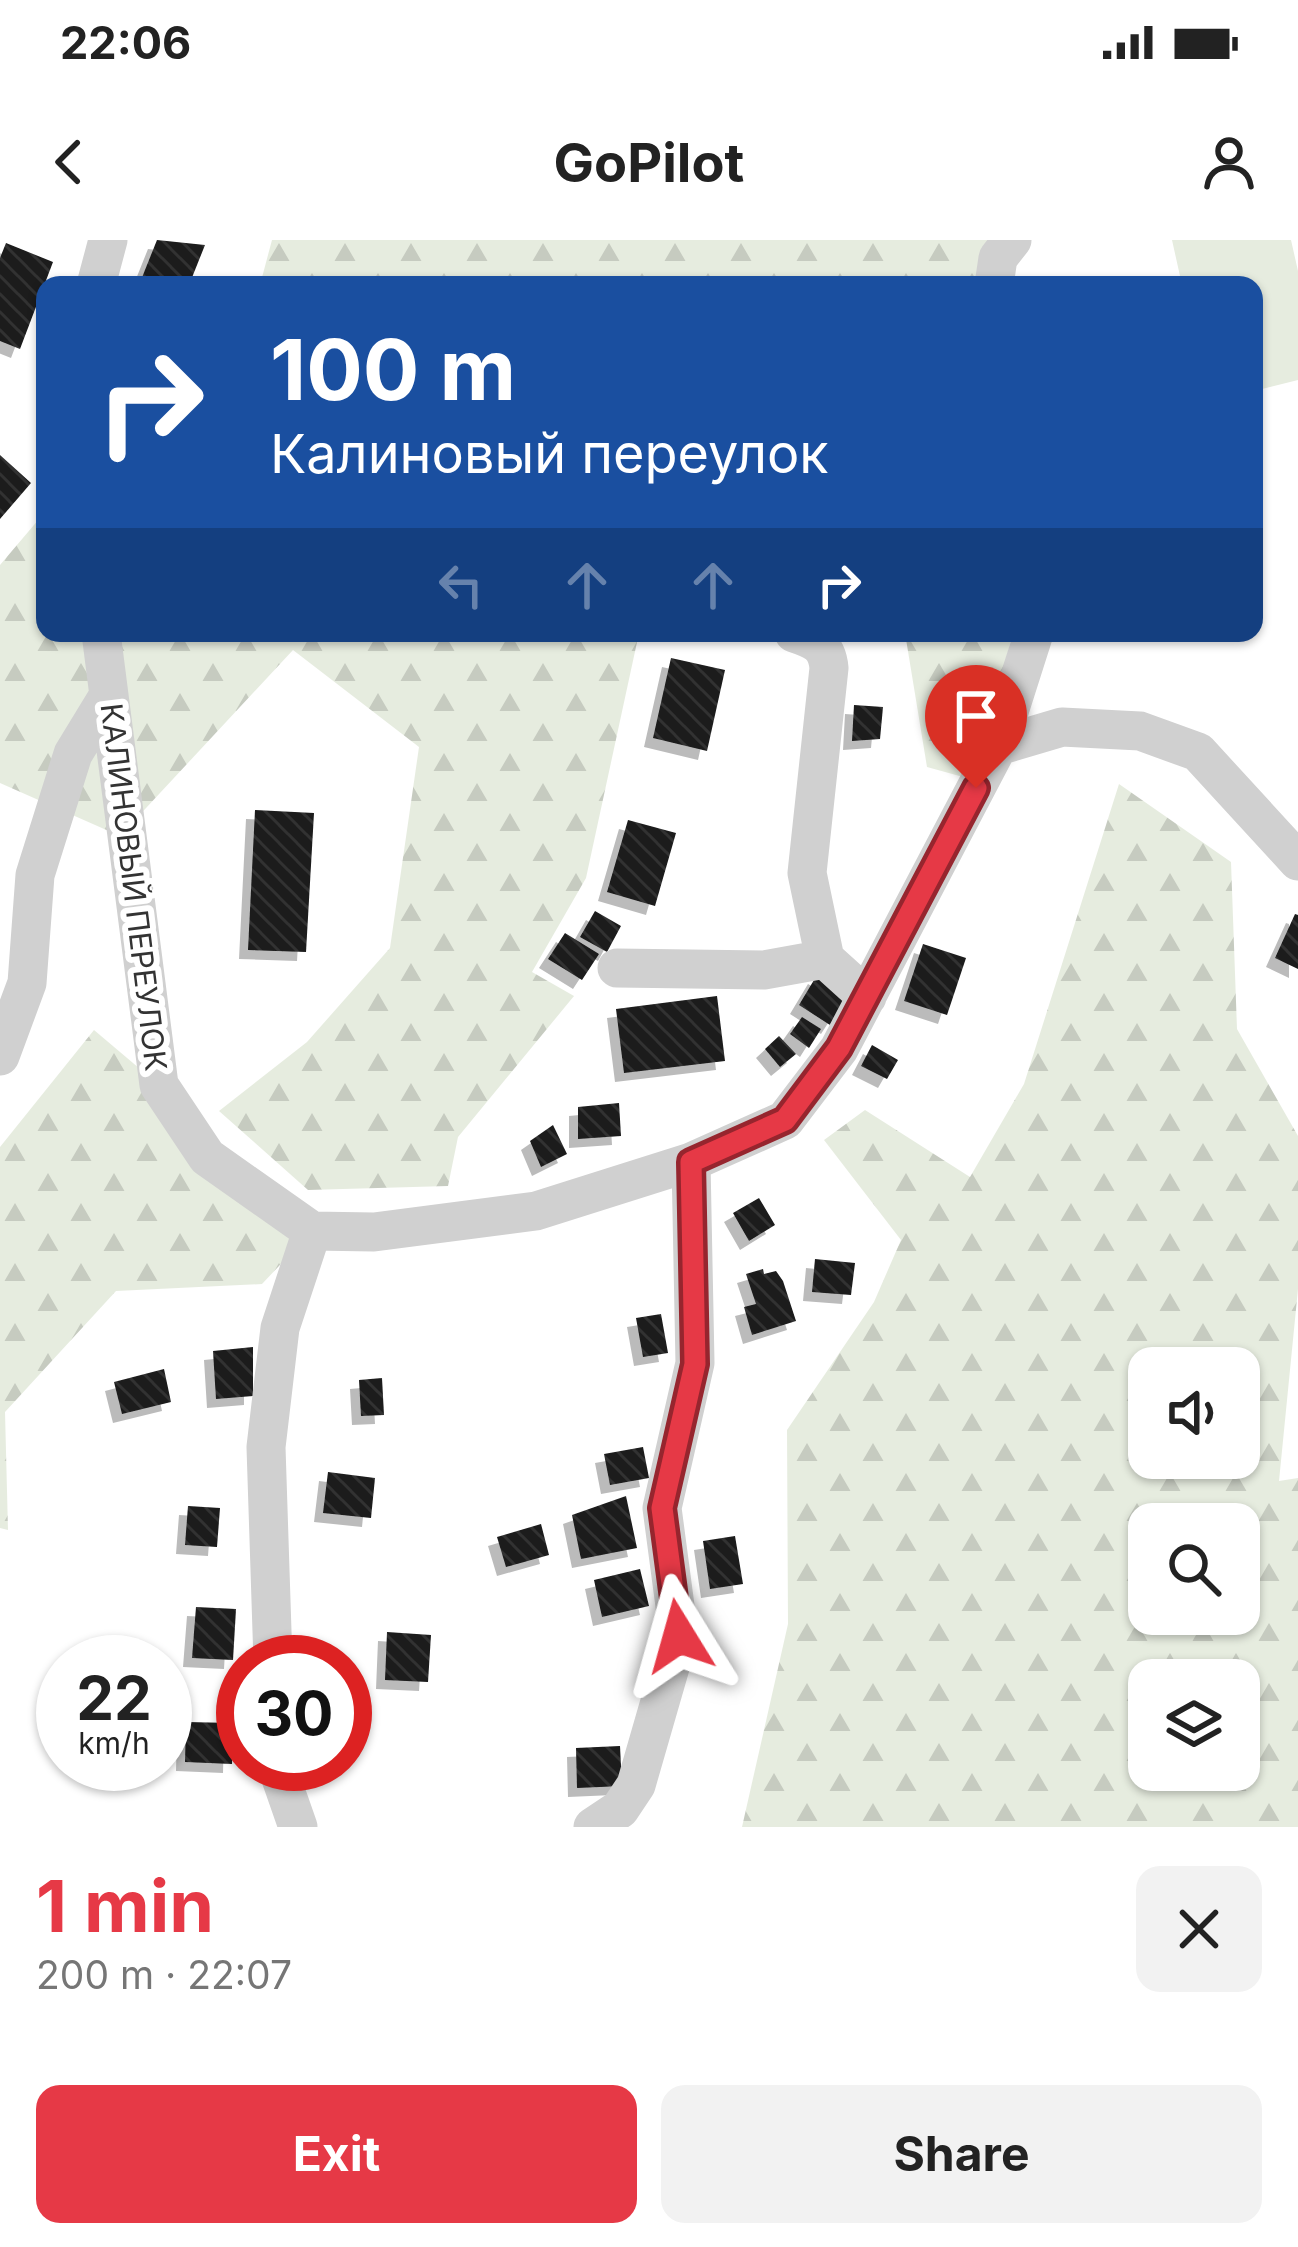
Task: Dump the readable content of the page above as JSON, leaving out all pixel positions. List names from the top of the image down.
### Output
{
  "streets": {
    "street": ["КАЛИНОВЫЙ ПЕРЕУЛОК"]
  },
  "page": {
    "status": "22:06",
    "header": "GoPilot",
    "turn": ["100 m", "Калиновый переулок"],
    "speed": "22 km/h",
    "limit": "30",
    "heading": ["1 min", "200 m · 22:07"],
    "buttons": ["Exit", "Share"]
  }
}
